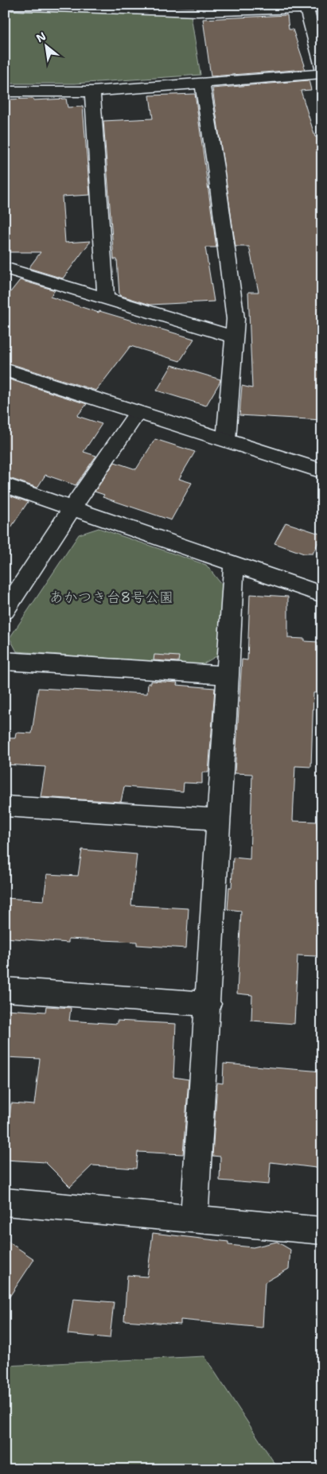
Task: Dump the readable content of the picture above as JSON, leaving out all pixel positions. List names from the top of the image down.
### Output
{
  "parks": ["あかつき台8号公園"],
  "north": "top left"
}
